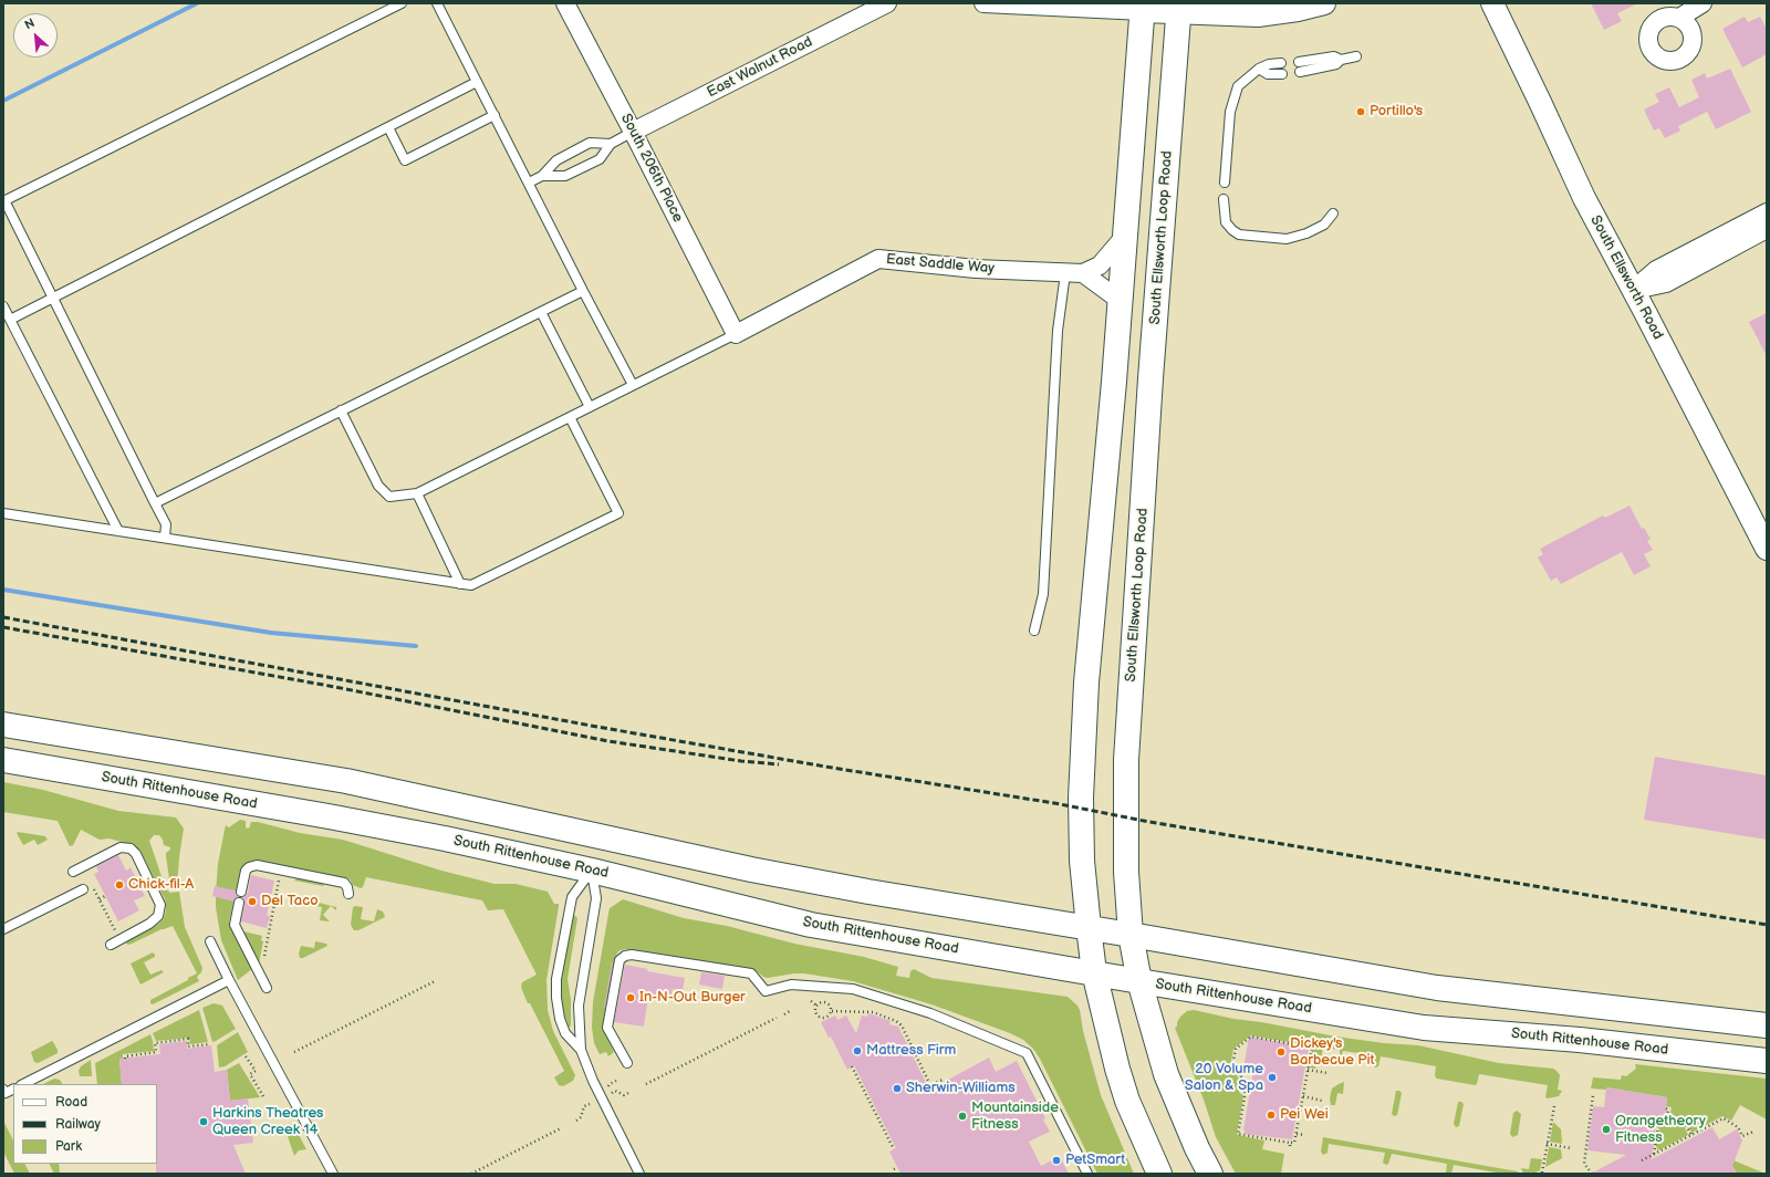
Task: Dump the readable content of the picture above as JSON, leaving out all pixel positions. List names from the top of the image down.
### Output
{
  "streets": {
    "main road": ["South Ellsworth Loop Road", "South Rittenhouse Road"],
    "street": [
      "East Walnut Road",
      "South 206th Place",
      "East Saddle Way",
      "South Ellsworth Road"
    ]
  },
  "crossings": [
    ["East Walnut Road", "South 206th Place"],
    ["South 206th Place", "East Saddle Way"],
    ["South Ellsworth Loop Road", "South Rittenhouse Road"]
  ],
  "places": [
    "Portillo's",
    "Chick-fil-A",
    "Del Taco",
    "In-N-Out Burger",
    "Mattress Firm",
    "Dickey's Barbecue Pit",
    "20 Volume Salon & Spa",
    "Sherwin-Williams",
    "Pei Wei",
    "Mountainside Fitness",
    "Harkins Theatres Queen Creek 14",
    "Orangetheory Fitness",
    "PetSmart"
  ],
  "legend": ["Road", "Railway", "Park"],
  "north": "top left"
}
